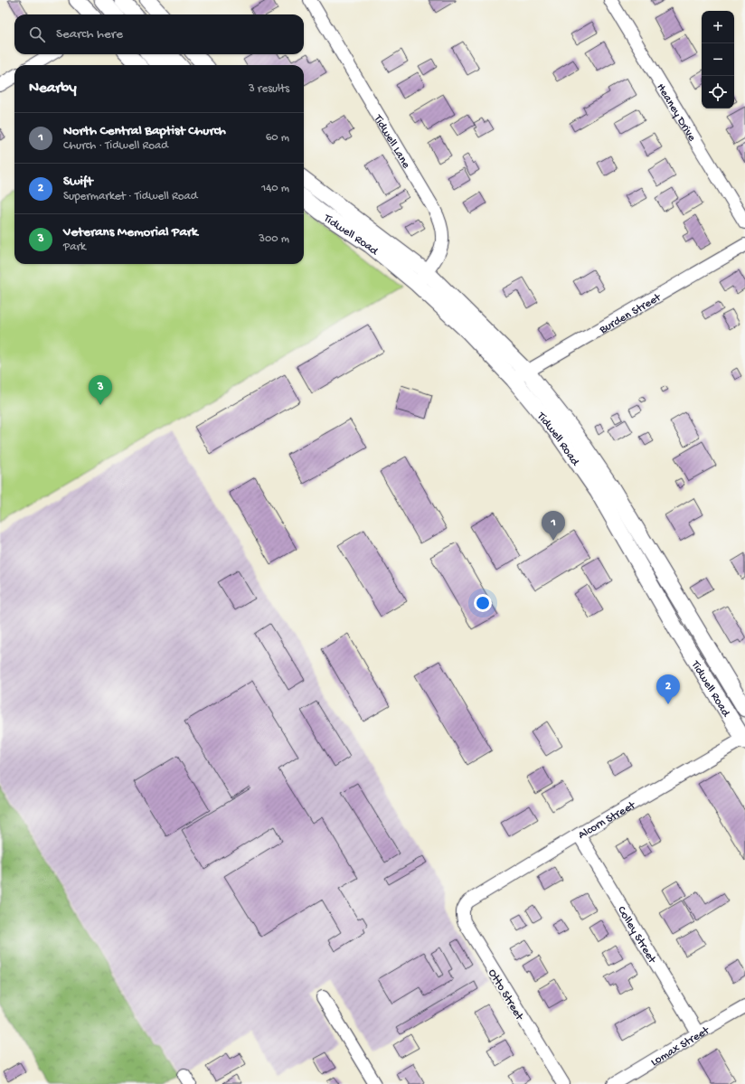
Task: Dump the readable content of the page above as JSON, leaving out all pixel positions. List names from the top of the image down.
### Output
{
  "streets": {
    "main road": ["Tidwell Road"],
    "street": [
      "Heaney Drive",
      "Tidwell Lane",
      "Burden Street",
      "Alcorn Street",
      "Colley Street",
      "Otto Street",
      "Lomax Street"
    ]
  },
  "crossings": [
    ["Tidwell Lane", "Tidwell Road"],
    ["Tidwell Road", "Burden Street"],
    ["Tidwell Road", "Alcorn Street"],
    ["Alcorn Street", "Colley Street"],
    ["Alcorn Street", "Otto Street"],
    ["Colley Street", "Lomax Street"]
  ],
  "page": {
    "map_buttons": ["+", "−"],
    "search": "Search here",
    "heading": ["Nearby", "3 results"],
    "list": [
      {
        "mark": "1",
        "name": "North Central Baptist Church",
        "note": "Church · Tidwell Road",
        "value": "60 m"
      },
      {
        "mark": "2",
        "name": "Swift",
        "note": "Supermarket · Tidwell Road",
        "value": "140 m"
      },
      {
        "mark": "3",
        "name": "Veterans Memorial Park",
        "note": "Park",
        "value": "300 m"
      }
    ],
    "pins": ["3", "1", "2"]
  }
}
